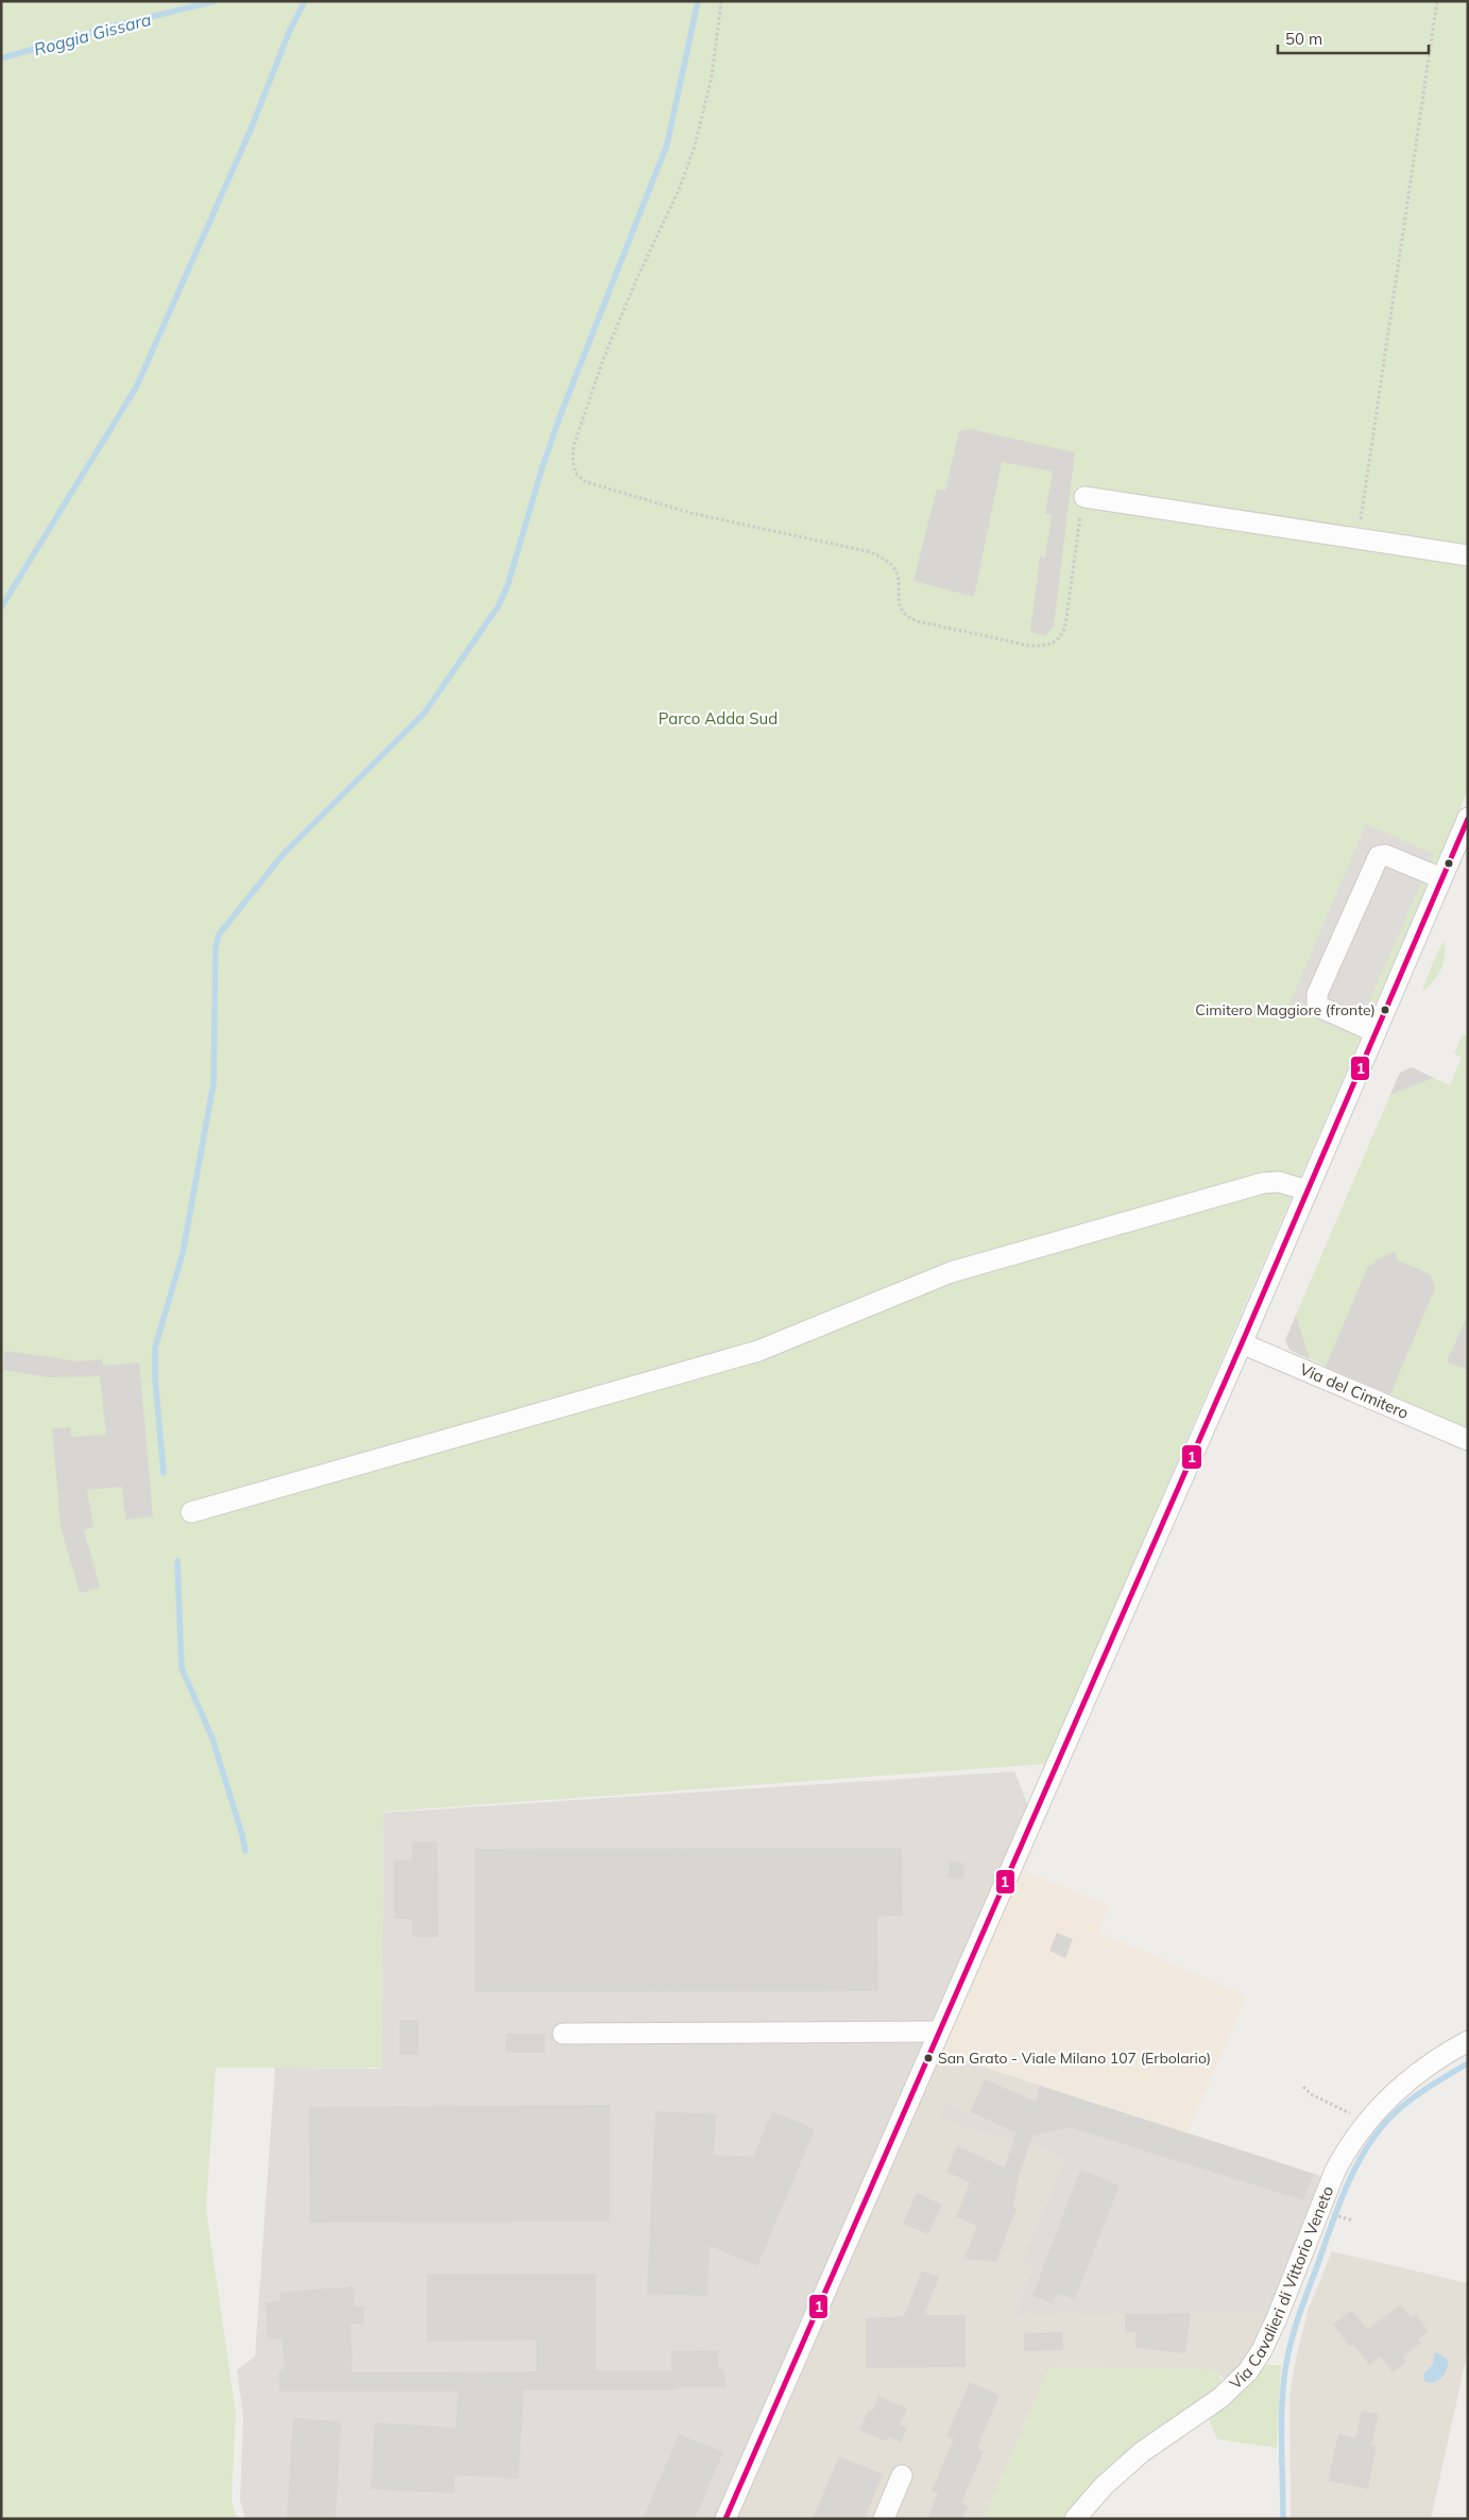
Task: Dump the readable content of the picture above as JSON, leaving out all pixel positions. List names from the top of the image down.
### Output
{
  "streets": {
    "street": ["Via del Cimitero", "Via Cavalieri di Vittorio Veneto"]
  },
  "water": ["Roggia Gissara"],
  "parks": ["Parco Adda Sud"],
  "places": ["Cimitero Maggiore (fronte)", "San Grato - Viale Milano 107 (Erbolario)"],
  "lines": ["transit line 1"],
  "scale_bar": "50 m"
}
